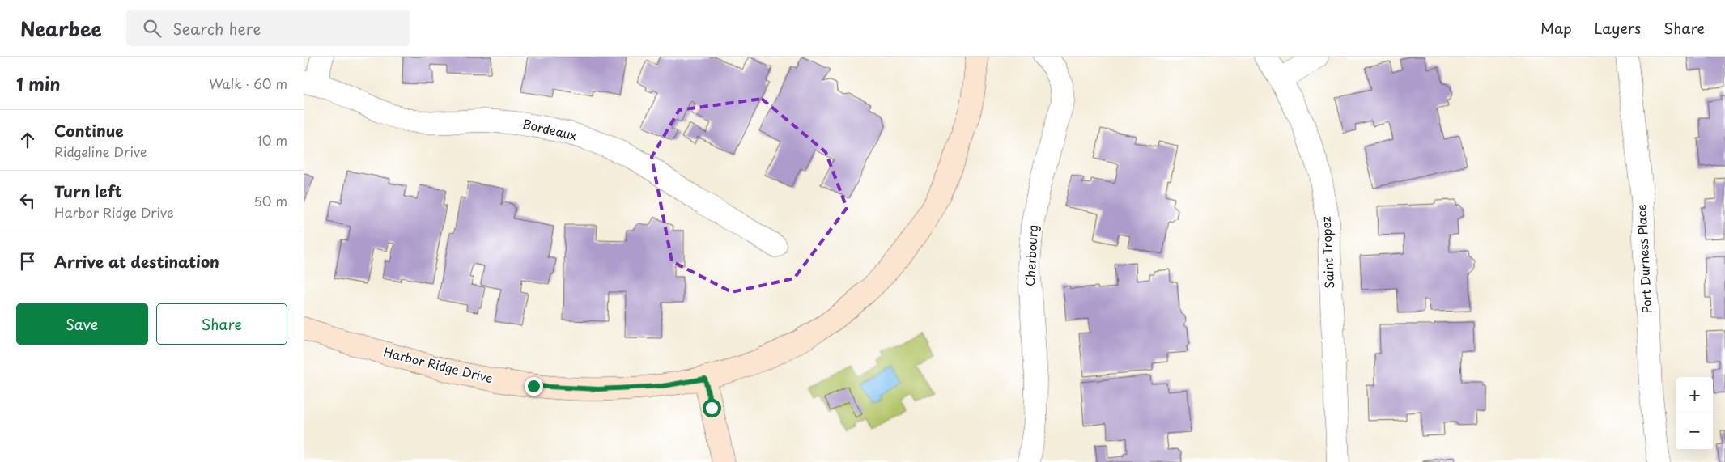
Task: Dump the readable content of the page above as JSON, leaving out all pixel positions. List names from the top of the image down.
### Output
{
  "streets": {
    "street": [
      "Bordeaux",
      "Saint Tropez",
      "Cherbourg",
      "Port Durness Place",
      "Harbor Ridge Drive"
    ]
  },
  "page": {
    "header": "Nearbee",
    "search": "Search here",
    "nav": ["Map", "Layers", "Share"],
    "heading": ["1 min", "Walk · 60 m"],
    "list": [
      ["Continue", "Ridgeline Drive", "10 m"],
      ["Turn left", "Harbor Ridge Drive", "50 m"],
      "Arrive at destination"
    ],
    "buttons": ["Save", "Share"],
    "map_buttons": ["+", "−"]
  }
}
